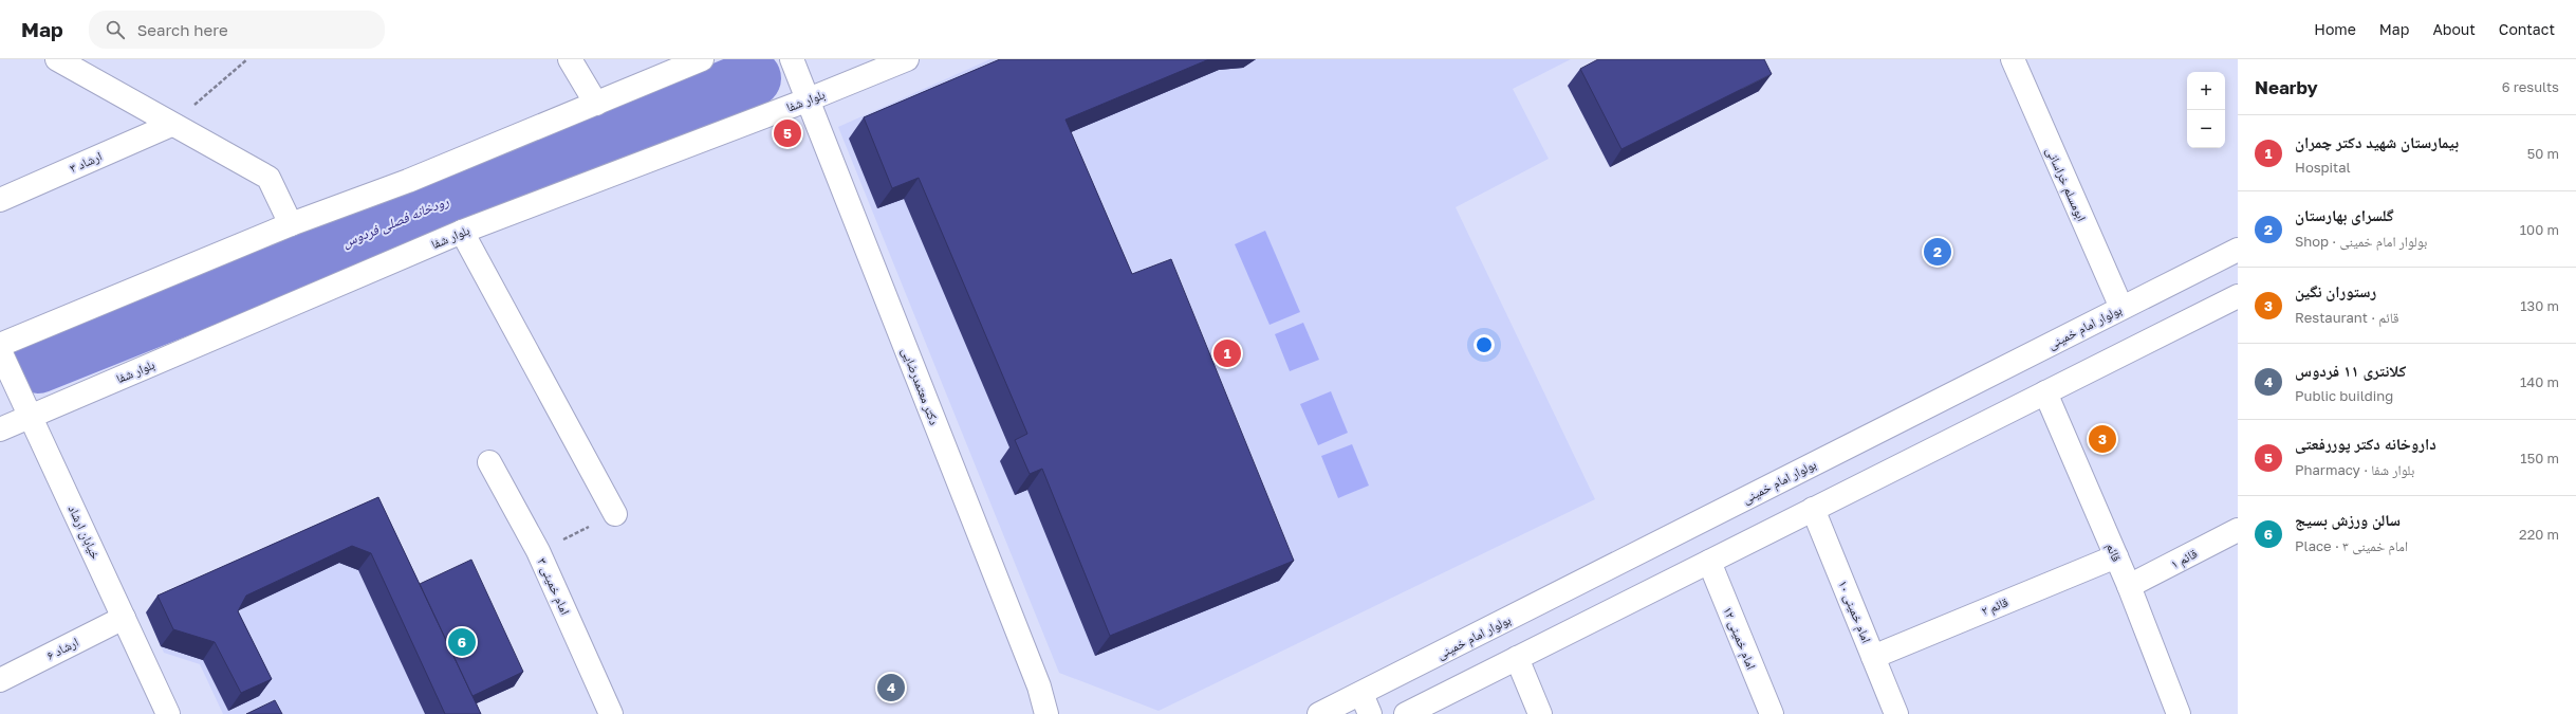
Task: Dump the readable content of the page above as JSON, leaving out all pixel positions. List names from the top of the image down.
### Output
{
  "streets": {
    "street": [
      "بلوار شفا",
      "ارشاد ۳",
      "ابومسلم خراسانی",
      "بولوار امام خمینی",
      "دکتر معتمد‌رضایی",
      "خیابان ارشاد",
      "قائم",
      "قائم ۱",
      "امام خمینی ۳",
      "قائم ۲",
      "امام خمینی ۱۰",
      "امام خمینی ۱۲",
      "ارشاد ۶"
    ]
  },
  "crossings": [
    ["بلوار شفا", "دکتر معتمد‌رضایی"],
    ["بلوار شفا", "خیابان ارشاد"],
    ["ابومسلم خراسانی", "بولوار امام خمینی"],
    ["خیابان ارشاد", "ارشاد ۶"],
    ["قائم", "قائم ۱"],
    ["قائم", "قائم ۲"],
    ["قائم ۲", "امام خمینی ۱۰"]
  ],
  "water": ["رودخانه فصلی فردوس"],
  "page": {
    "header": "Map",
    "search": "Search here",
    "nav": [
      "Home",
      "Map",
      "About",
      "Contact"
    ],
    "heading": ["Nearby", "6 results"],
    "map_buttons": ["+", "−"],
    "list": [
      {
        "mark": "1",
        "name": "بیمارستان شهید دکتر چمران",
        "note": "Hospital",
        "value": "50 m"
      },
      {
        "mark": "2",
        "name": "گلسرای بهارستان",
        "note": "Shop · بولوار امام خمینی",
        "value": "100 m"
      },
      {
        "mark": "3",
        "name": "رستوران نگین",
        "note": "Restaurant · قائم",
        "value": "130 m"
      },
      {
        "mark": "4",
        "name": "کلانتری ۱۱ فردوس",
        "note": "Public building",
        "value": "140 m"
      },
      {
        "mark": "5",
        "name": "داروخانه دکتر پوررفعتی",
        "note": "Pharmacy · بلوار شفا",
        "value": "150 m"
      },
      {
        "mark": "6",
        "name": "سالن ورزش بسیج",
        "note": "Place · امام خمینی ۳",
        "value": "220 m"
      }
    ],
    "pins": [
      "5",
      "2",
      "1",
      "3",
      "6",
      "4"
    ]
  }
}
